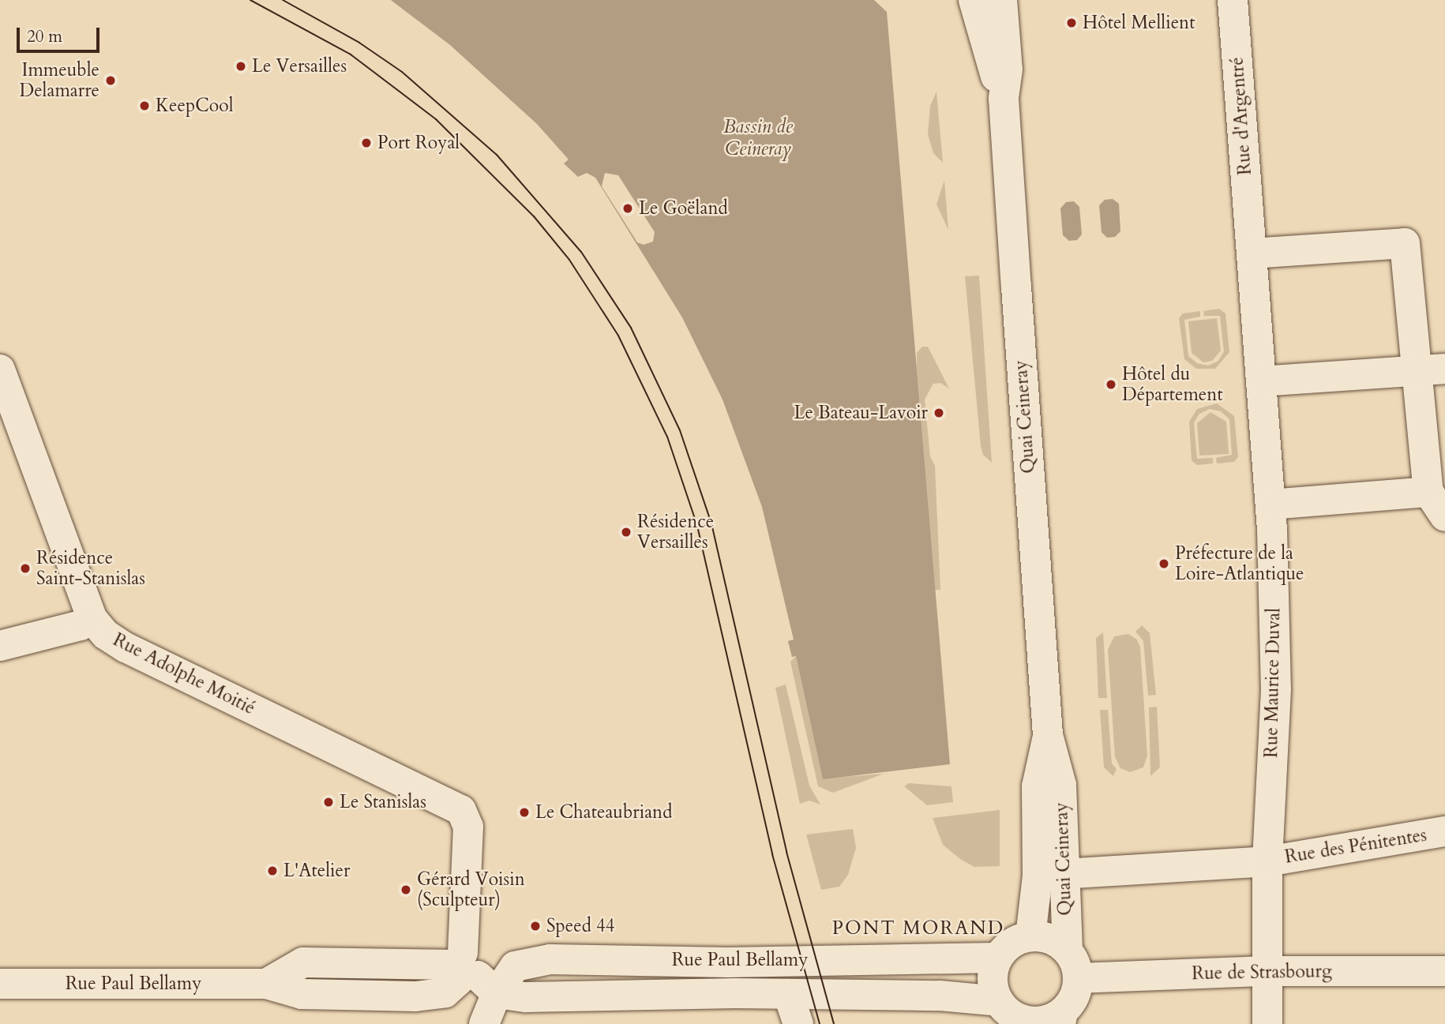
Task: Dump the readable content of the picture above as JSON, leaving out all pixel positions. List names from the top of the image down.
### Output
{
  "streets": {
    "main road": [
      "Rue d'Argentré",
      "Quai Ceineray",
      "Rue Adolphe Moitié",
      "Rue Maurice Duval",
      "Rue des Pénitentes",
      "Rue Paul Bellamy",
      "Rue de Strasbourg"
    ]
  },
  "crossings": [
    ["Rue d'Argentré", "Rue Maurice Duval"],
    ["Quai Ceineray", "Rue des Pénitentes"],
    ["Quai Ceineray", "Rue Paul Bellamy"],
    ["Quai Ceineray", "Rue de Strasbourg"],
    ["Rue Adolphe Moitié", "Rue Paul Bellamy"],
    ["Rue Maurice Duval", "Rue des Pénitentes"],
    ["Rue Maurice Duval", "Rue de Strasbourg"],
    ["Rue Paul Bellamy", "Rue de Strasbourg"]
  ],
  "districts": ["PONT MORAND"],
  "water": ["Bassin de Ceineray"],
  "places": [
    "Hôtel Mellient",
    "Le Versailles",
    "Immeuble Delamarre",
    "KeepCool",
    "Port Royal",
    "Le Goëland",
    "Hôtel du Département",
    "Le Bateau-Lavoir",
    "Résidence Versailles",
    "Préfecture de la Loire-Atlantique",
    "Résidence Saint-Stanislas",
    "Le Stanislas",
    "Le Chateaubriand",
    "L'Atelier",
    "Gérard Voisin (Sculpteur)",
    "Speed 44"
  ],
  "scale_bar": "20 m"
}
